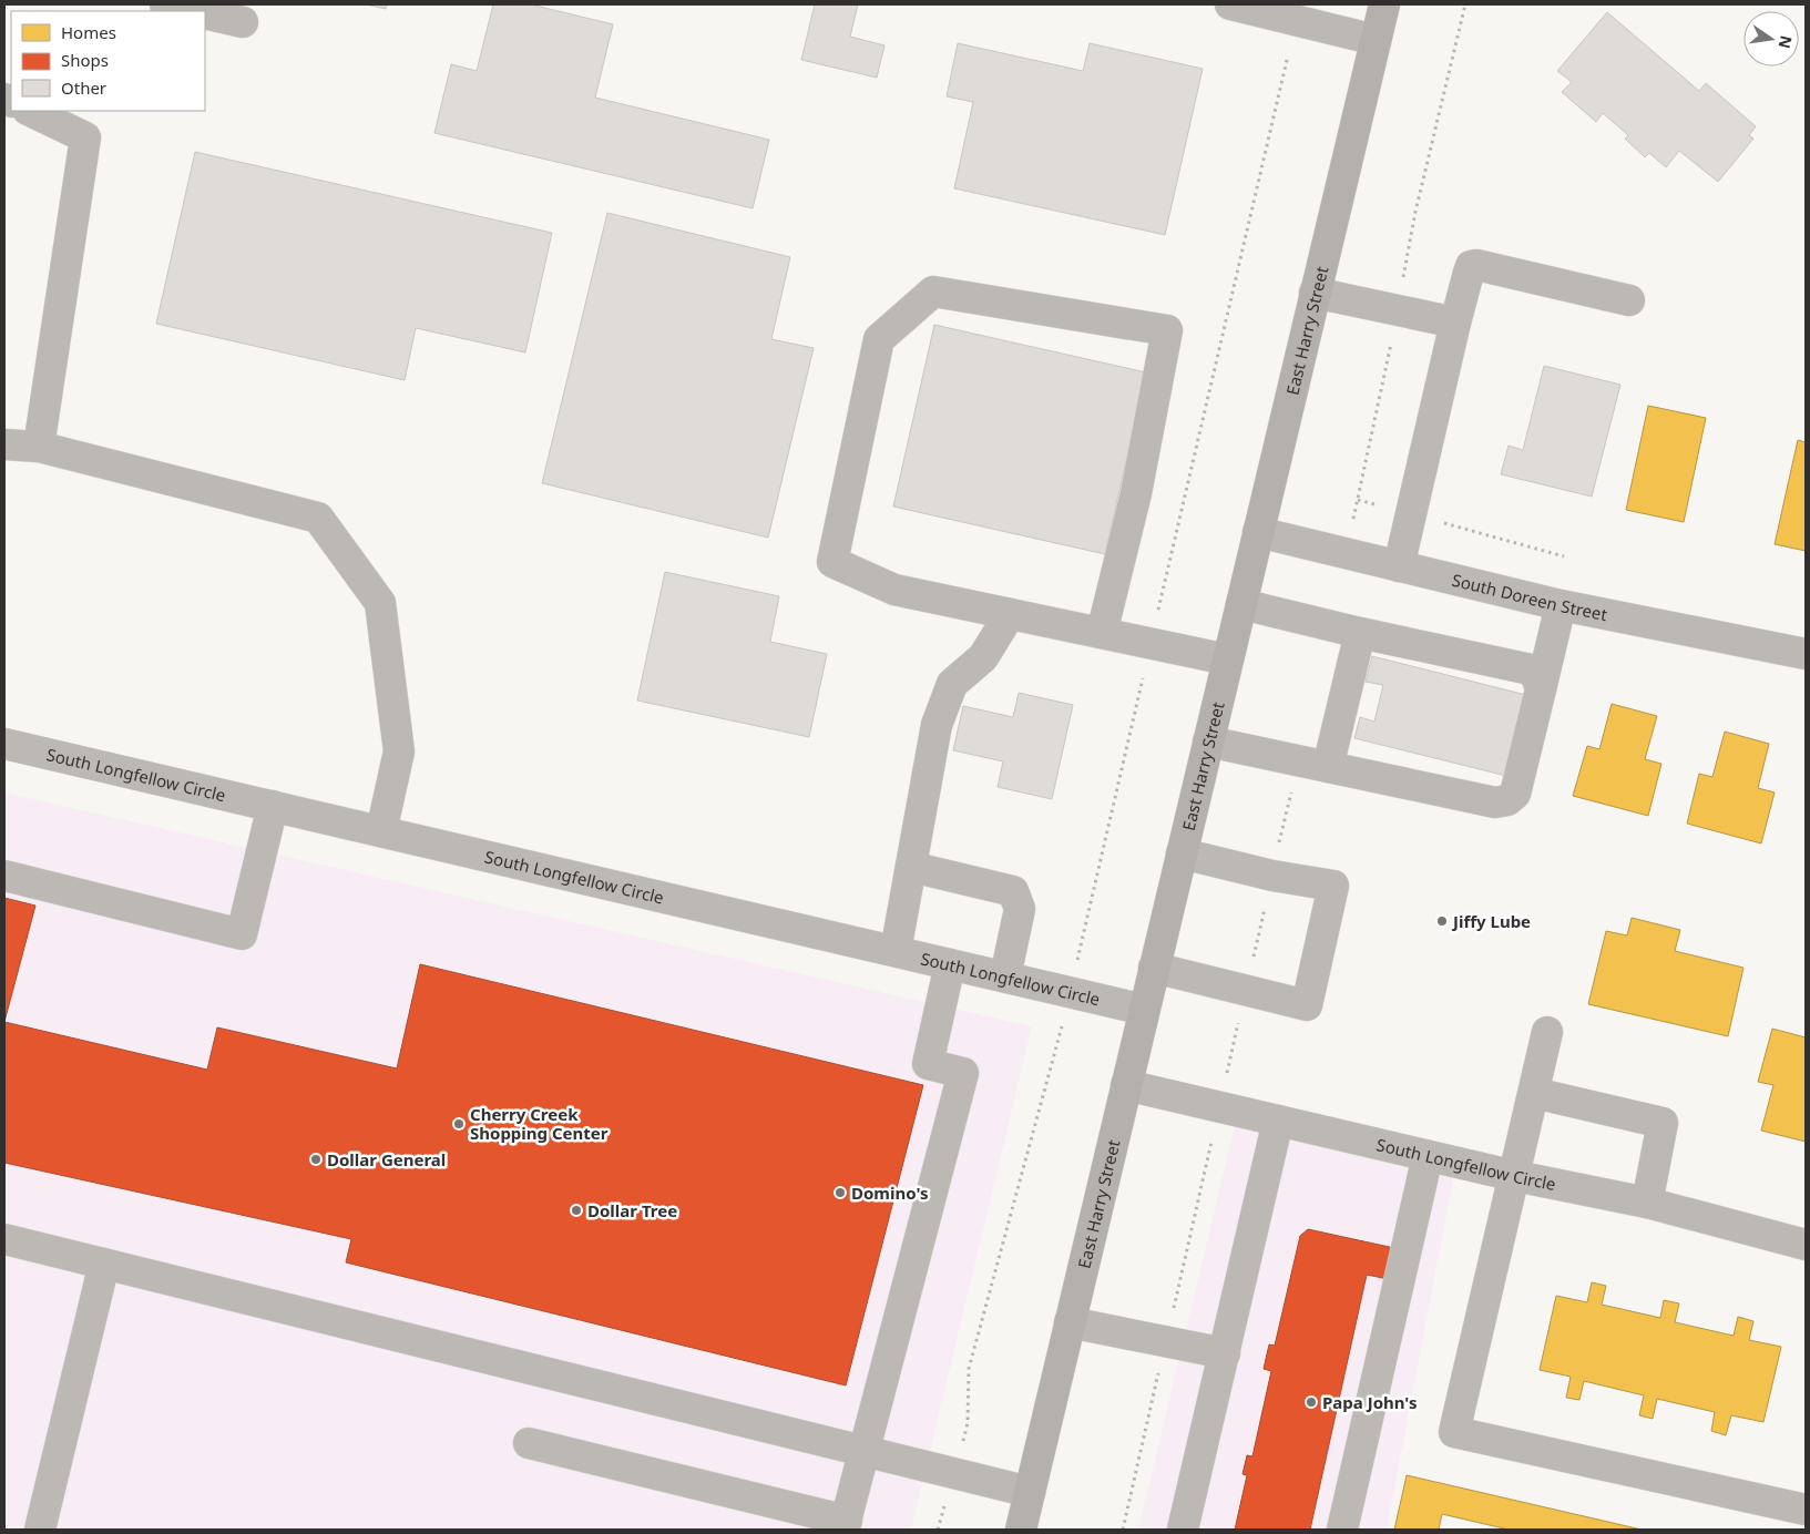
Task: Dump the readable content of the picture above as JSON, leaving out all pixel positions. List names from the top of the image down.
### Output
{
  "streets": {
    "main road": ["East Harry Street"],
    "street": ["South Doreen Street", "South Longfellow Circle"]
  },
  "crossings": [
    ["East Harry Street", "South Doreen Street"],
    ["East Harry Street", "South Longfellow Circle"]
  ],
  "places": [
    "Jiffy Lube",
    "Cherry Creek Shopping Center",
    "Dollar General",
    "Domino's",
    "Dollar Tree",
    "Papa John's"
  ],
  "legend": ["Homes", "Shops", "Other"],
  "north": "right"
}
